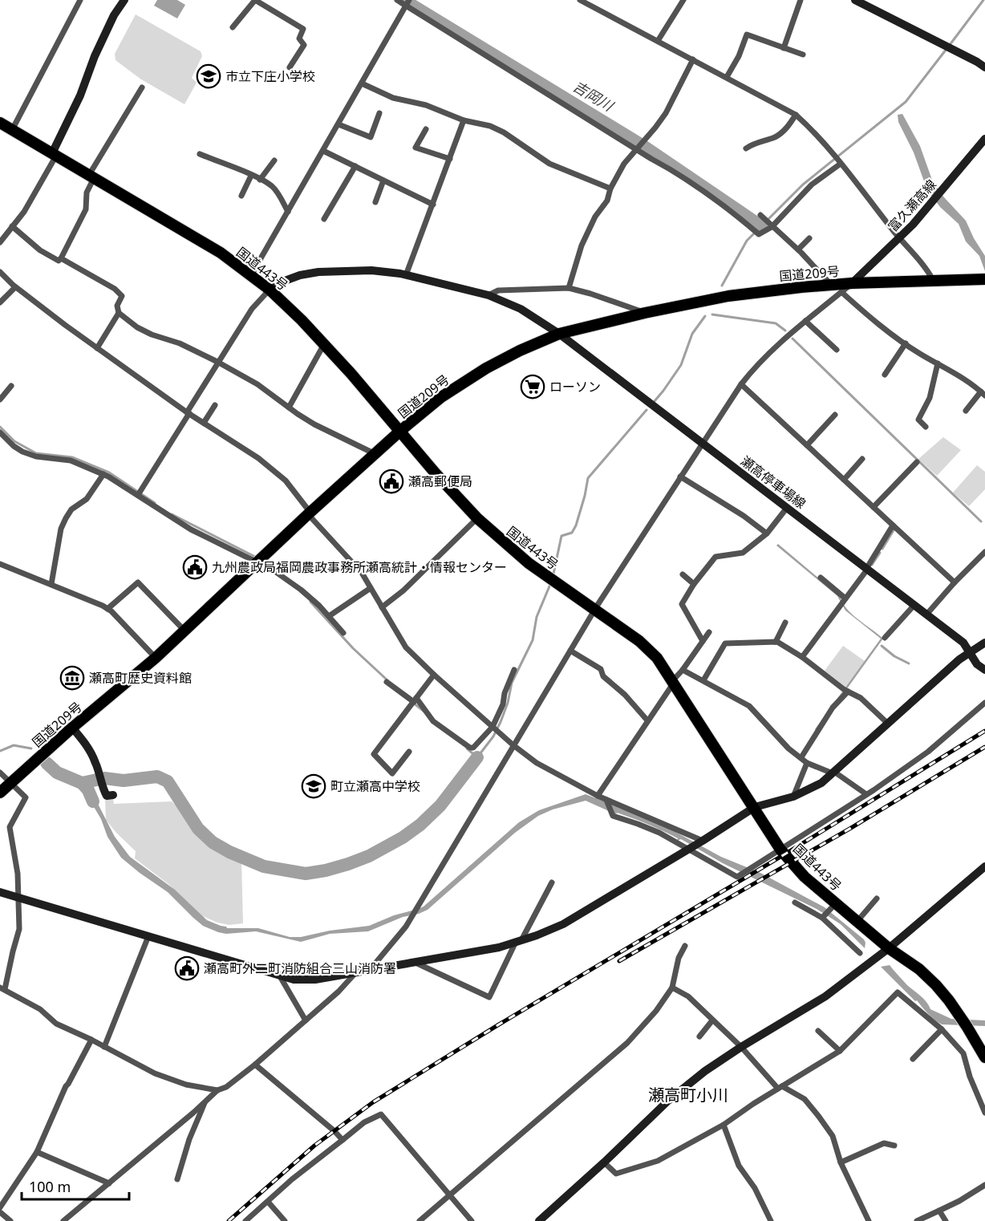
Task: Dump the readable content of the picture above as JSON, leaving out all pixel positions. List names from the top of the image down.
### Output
{
  "streets": {
    "highway": ["国道443号", "国道209号"],
    "street": ["富久瀬高線", "瀬高停車場線"]
  },
  "crossings": [
    ["富久瀬高線", "国道209号"],
    ["国道443号", "国道209号"],
    ["国道443号", "瀬高停車場線"],
    ["国道209号", "瀬高停車場線"]
  ],
  "districts": ["瀬高町小川"],
  "water": ["吉岡川"],
  "places": {
    "school or university": ["市立下庄小学校", "町立瀬高中学校"],
    "supermarket": ["ローソン"],
    "public building": ["瀬高郵便局", "九州農政局福岡農政事務所瀬高統計・情報センター", "瀬高町外二町消防組合三山消防署"],
    "museum": ["瀬高町歴史資料館"]
  },
  "scale_bar": "100 m"
}
